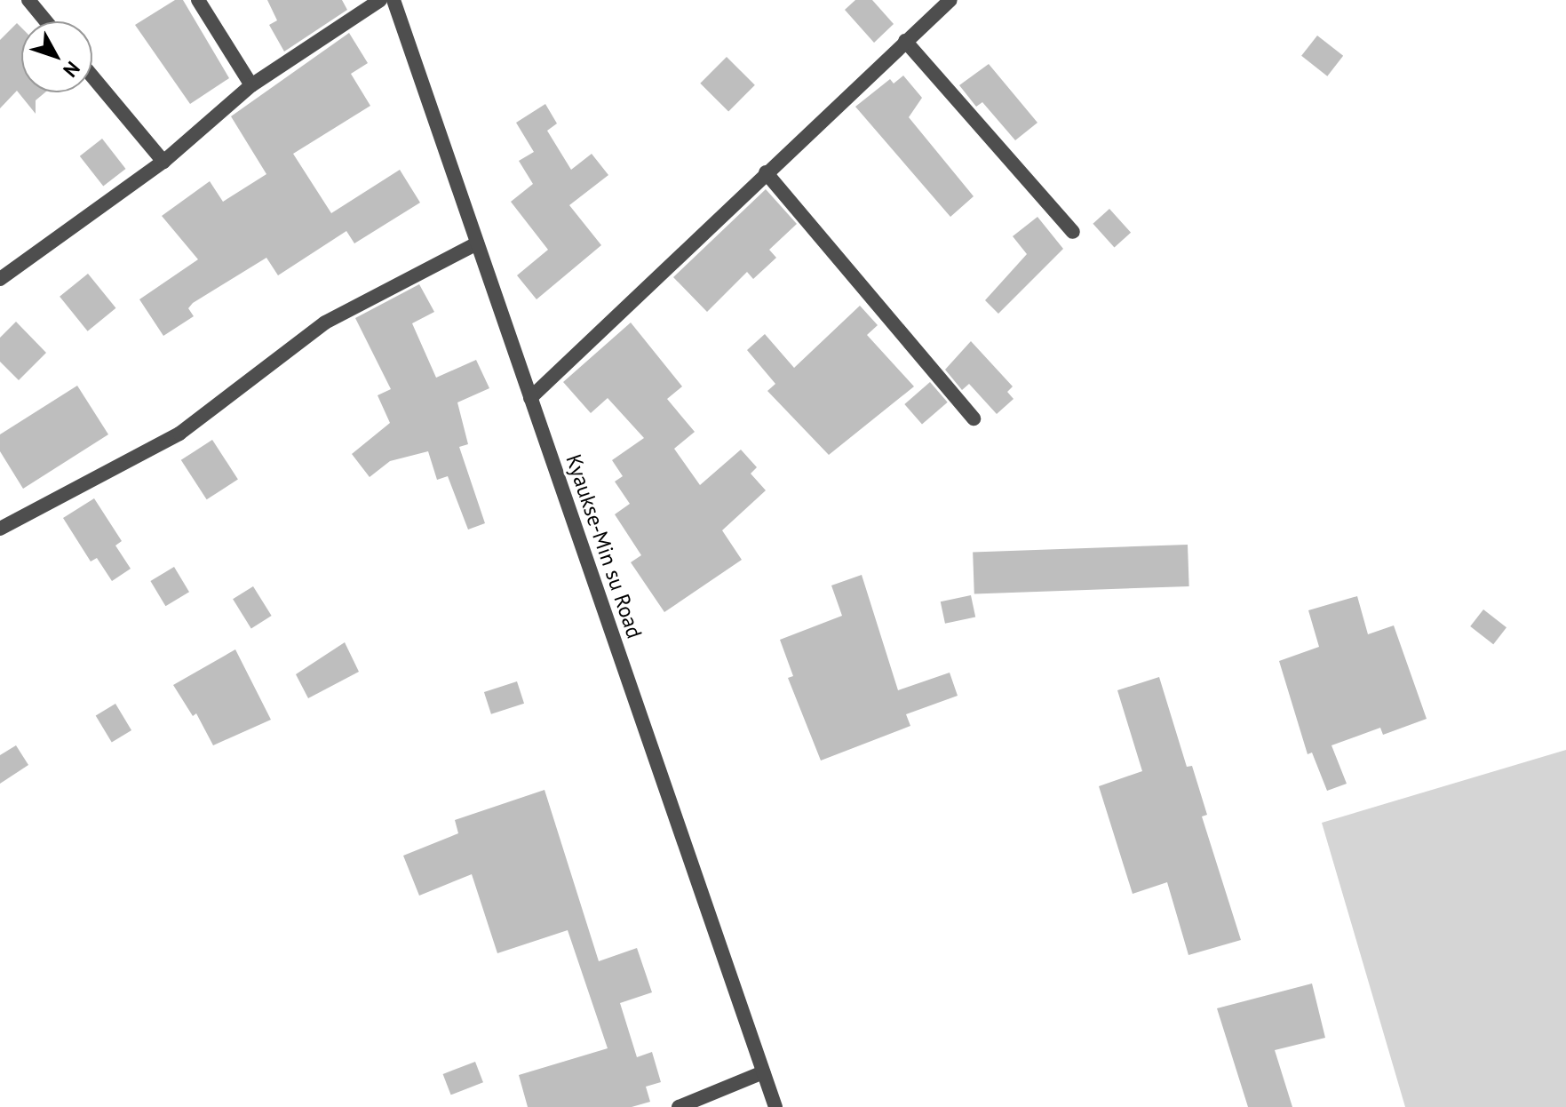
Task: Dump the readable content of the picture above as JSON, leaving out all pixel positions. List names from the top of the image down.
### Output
{
  "streets": {
    "street": ["Kyaukse-Min su Road"]
  },
  "north": "bottom right"
}
